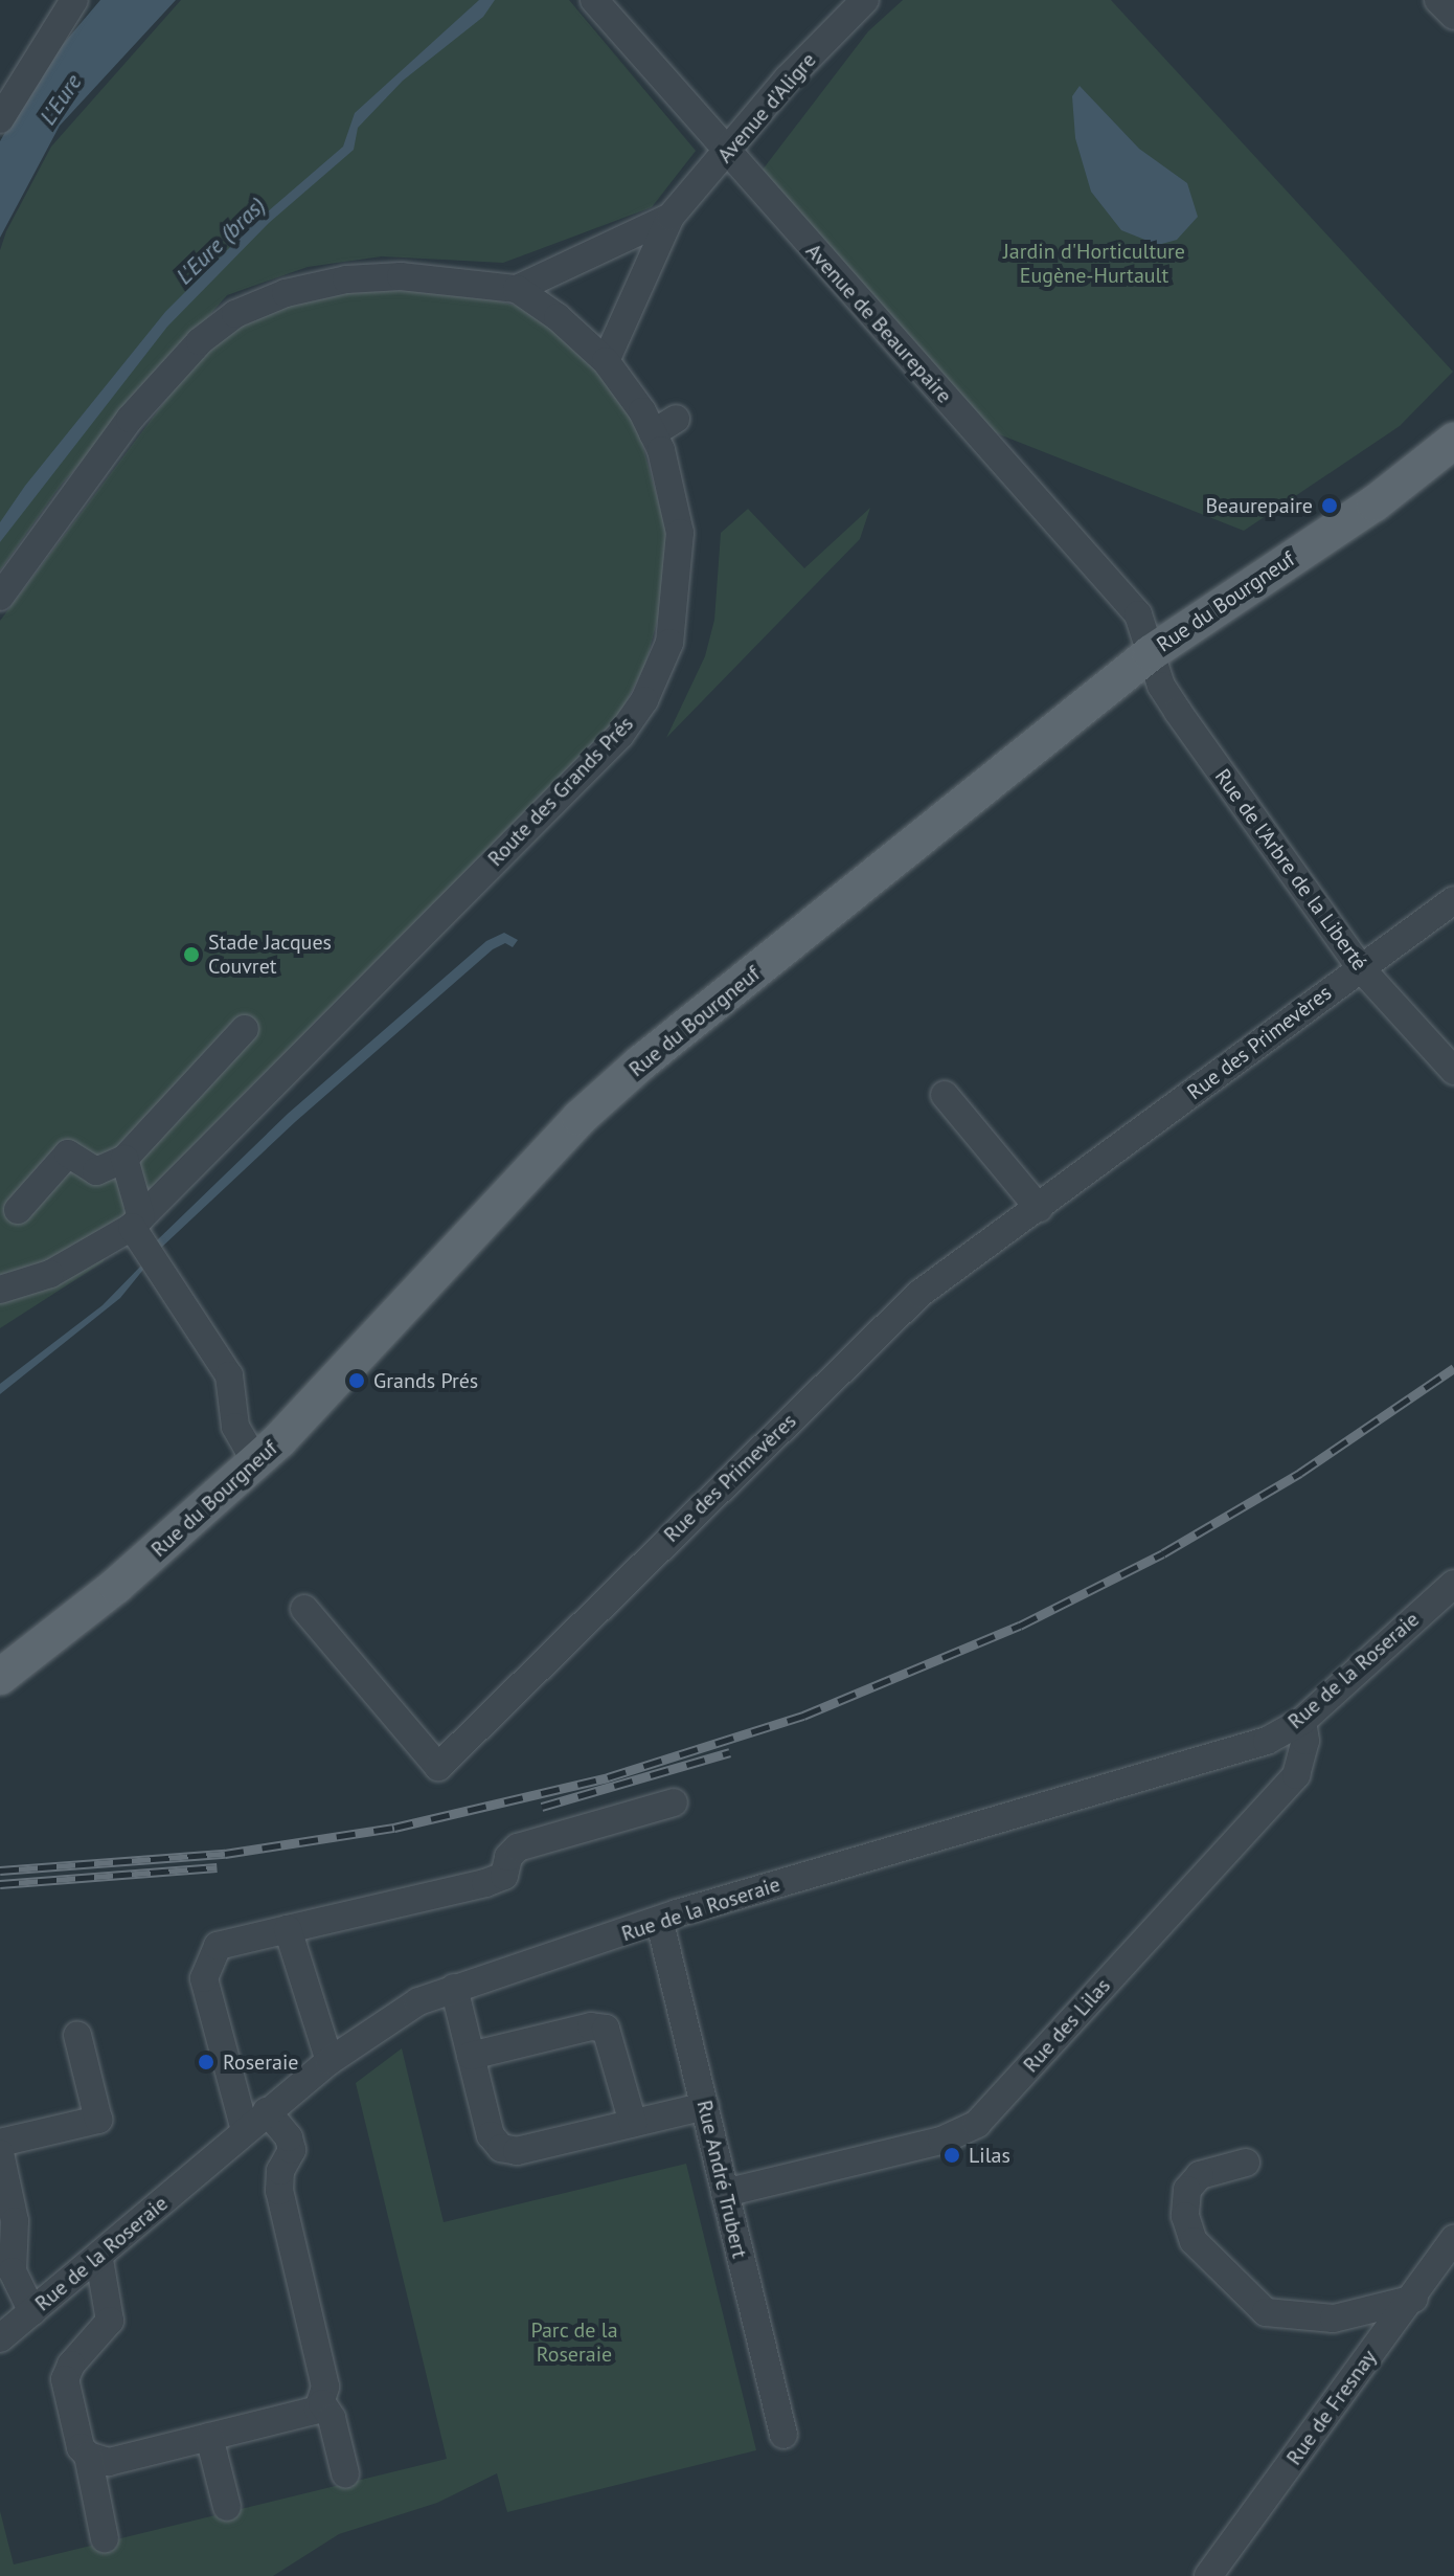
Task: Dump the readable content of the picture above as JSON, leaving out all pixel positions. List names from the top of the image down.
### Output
{
  "streets": {
    "main road": ["Rue du Bourgneuf"],
    "street": [
      "Avenue d'Aligre",
      "Avenue de Beaurepaire",
      "Route des Grands Prés",
      "Rue de l'Arbre de la Liberté",
      "Rue des Primevères",
      "Rue de la Roseraie",
      "Rue des Lilas",
      "Rue André Trubert",
      "Rue de Fresnay"
    ]
  },
  "crossings": [
    ["Avenue d'Aligre", "Avenue de Beaurepaire"],
    ["Avenue d'Aligre", "Route des Grands Prés"],
    ["Avenue de Beaurepaire", "Rue du Bourgneuf"],
    ["Avenue de Beaurepaire", "Rue de l'Arbre de la Liberté"],
    ["Rue du Bourgneuf", "Rue de l'Arbre de la Liberté"],
    ["Rue de l'Arbre de la Liberté", "Rue des Primevères"],
    ["Rue de la Roseraie", "Rue des Lilas"],
    ["Rue de la Roseraie", "Rue André Trubert"],
    ["Rue des Lilas", "Rue André Trubert"]
  ],
  "water": ["L'Eure", "L'Eure (bras)"],
  "parks": ["Jardin d'Horticulture Eugène-Hurtault", "Parc de la Roseraie"],
  "places": [
    "Beaurepaire",
    "Stade Jacques Couvret",
    "Grands Prés",
    "Roseraie",
    "Lilas"
  ]
}
